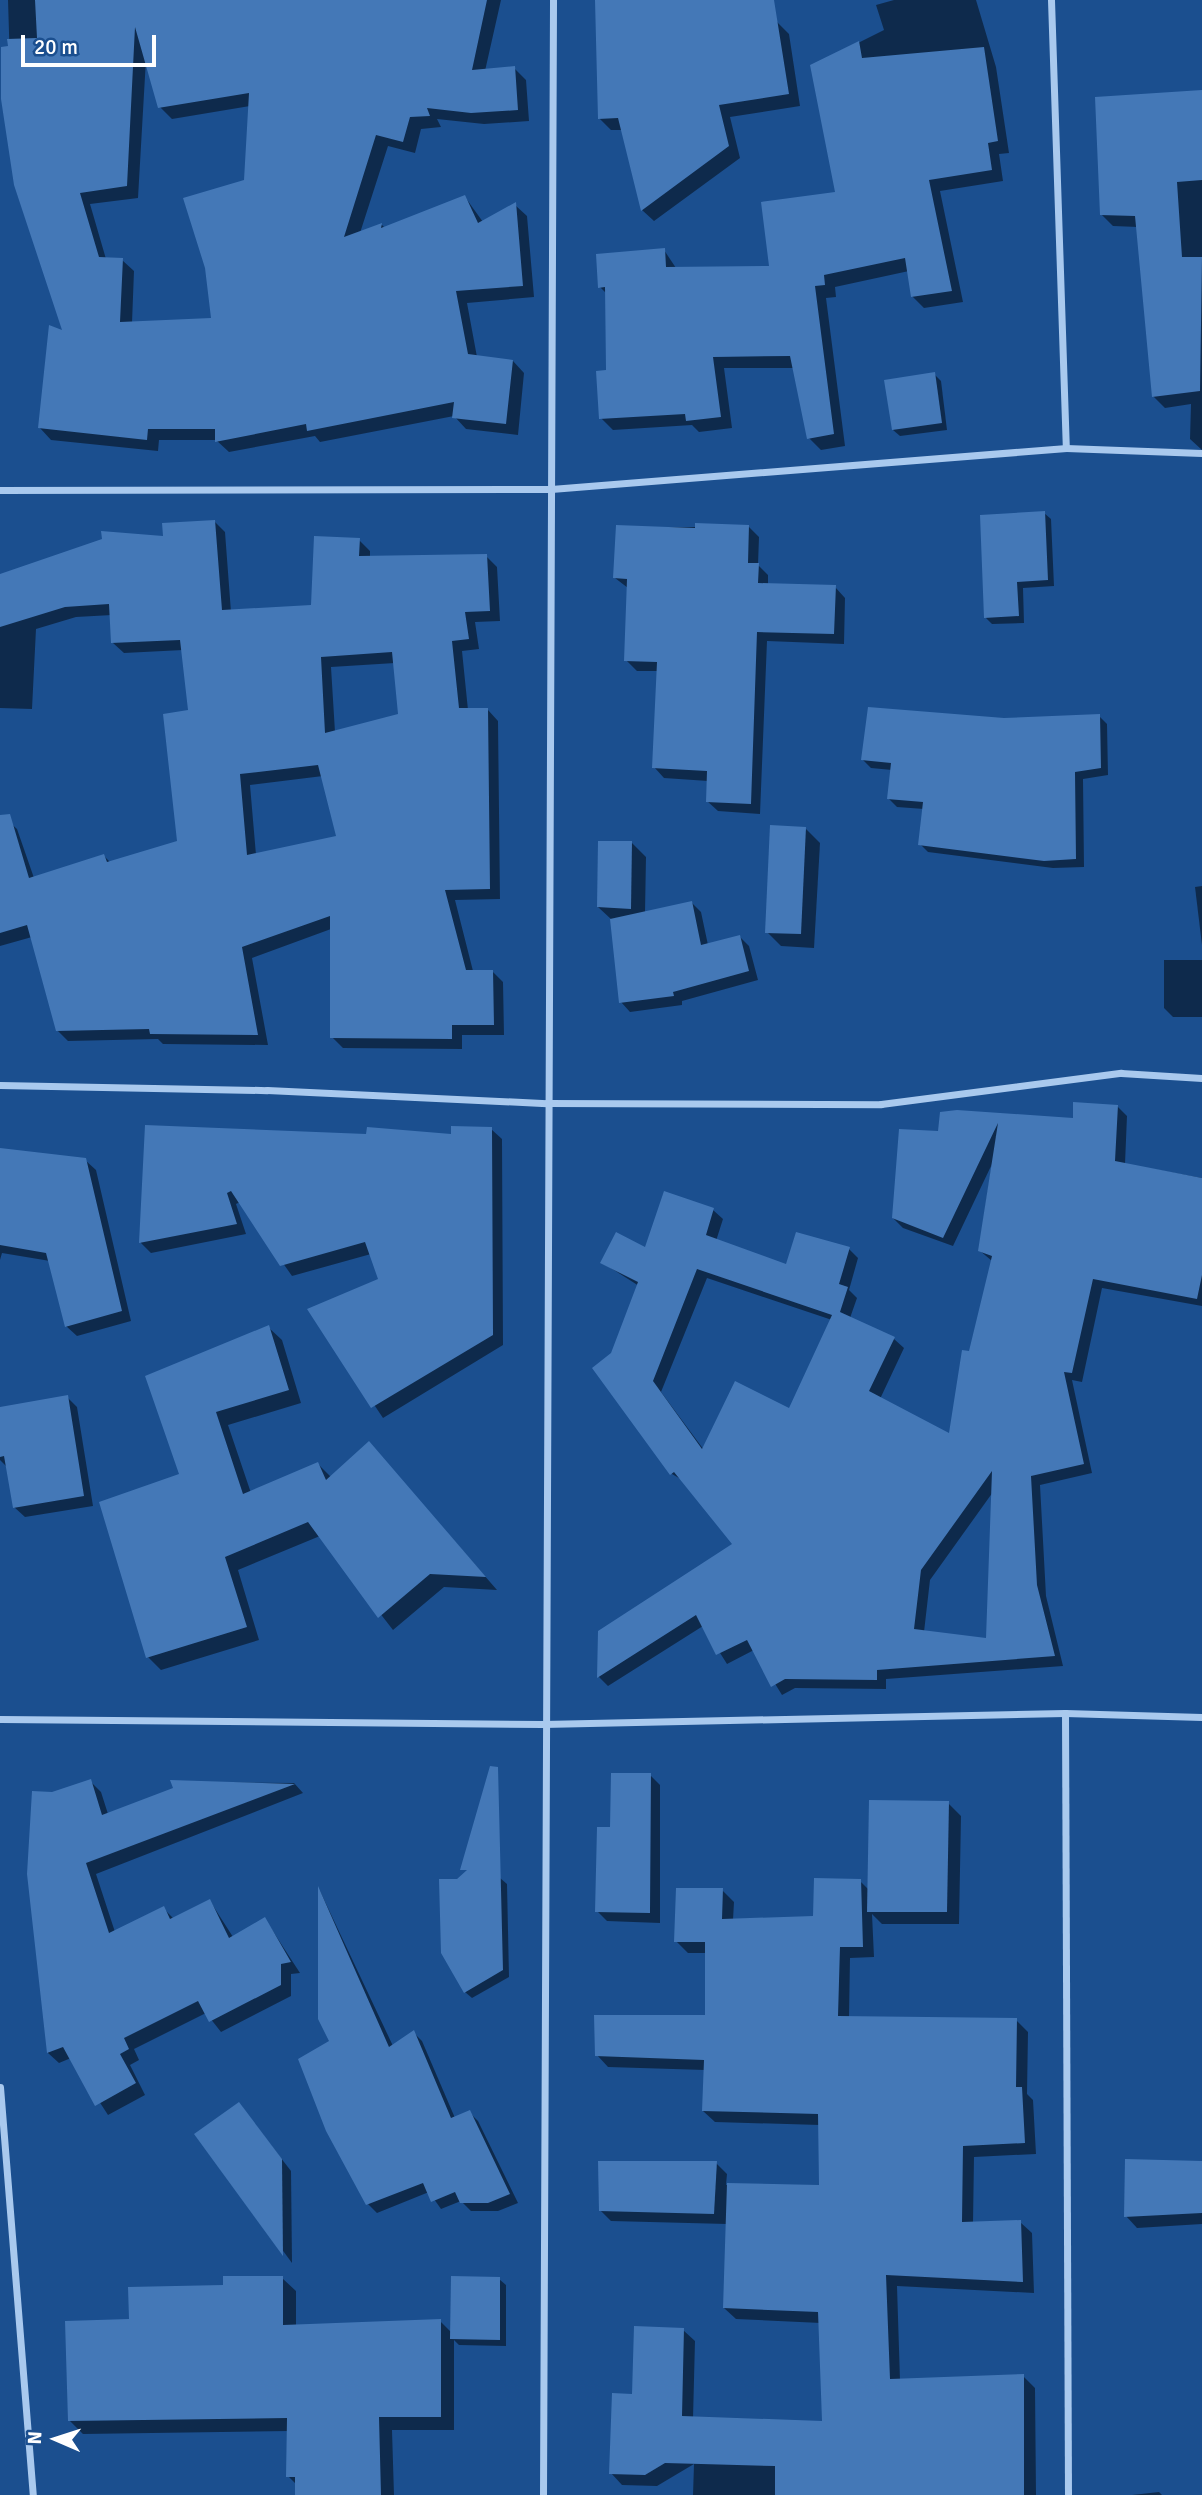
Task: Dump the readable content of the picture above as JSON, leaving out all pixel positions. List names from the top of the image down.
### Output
{
  "scale_bar": "20 m",
  "north": "left"
}
